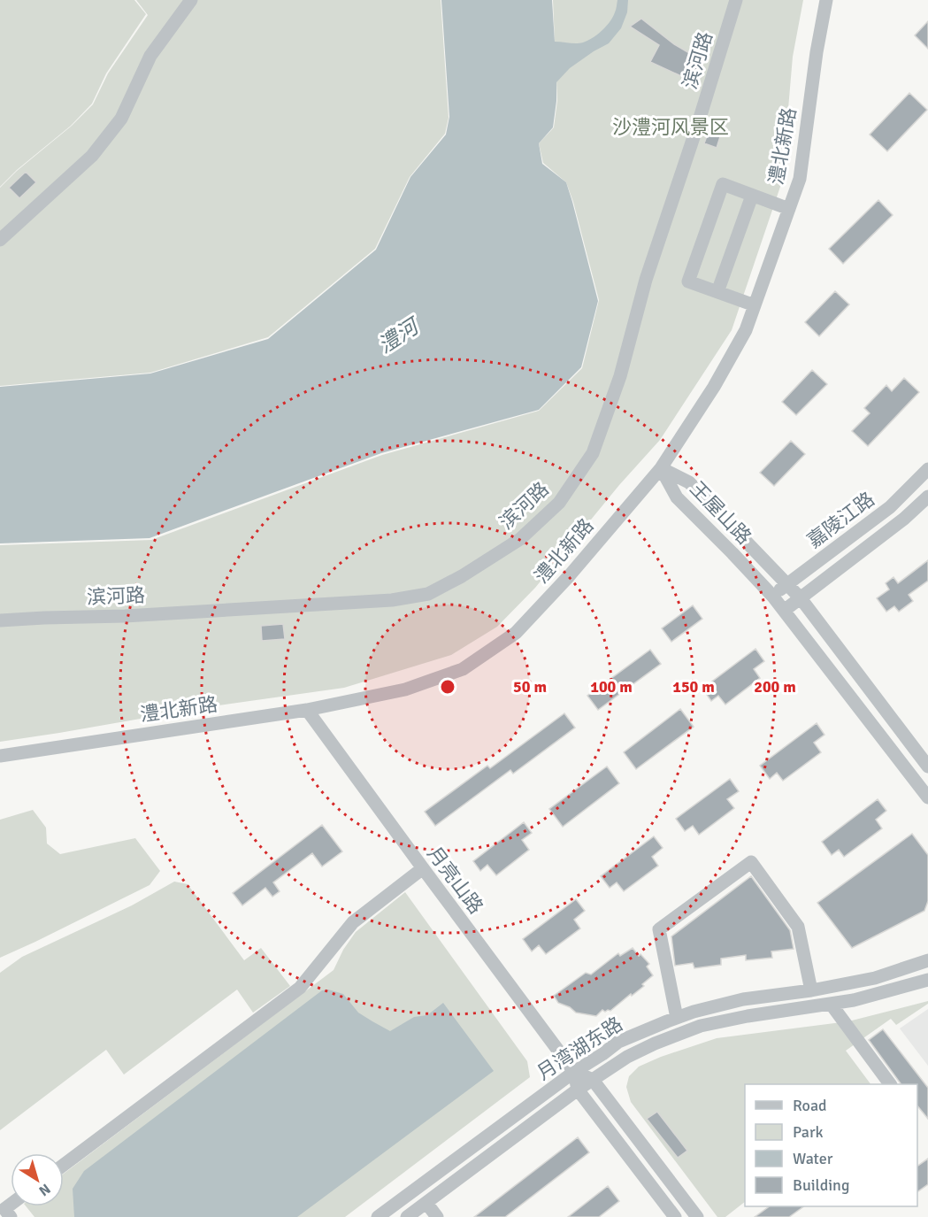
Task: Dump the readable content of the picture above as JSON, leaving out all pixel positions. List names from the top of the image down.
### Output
{
  "streets": {
    "street": [
      "滨河路",
      "澧北新路",
      "王屋山路",
      "嘉陵江路",
      "月亮山路",
      "月湾湖东路"
    ]
  },
  "crossings": [
    ["澧北新路", "王屋山路"],
    ["澧北新路", "月亮山路"],
    ["王屋山路", "嘉陵江路"],
    ["月亮山路", "月湾湖东路"]
  ],
  "water": ["澧河"],
  "parks": ["沙澧河风景区"],
  "legend": [
    "Road",
    "Park",
    "Water",
    "Building"
  ],
  "north": "bottom right",
  "rings": [
    "50 m",
    "100 m",
    "150 m",
    "200 m"
  ]
}
